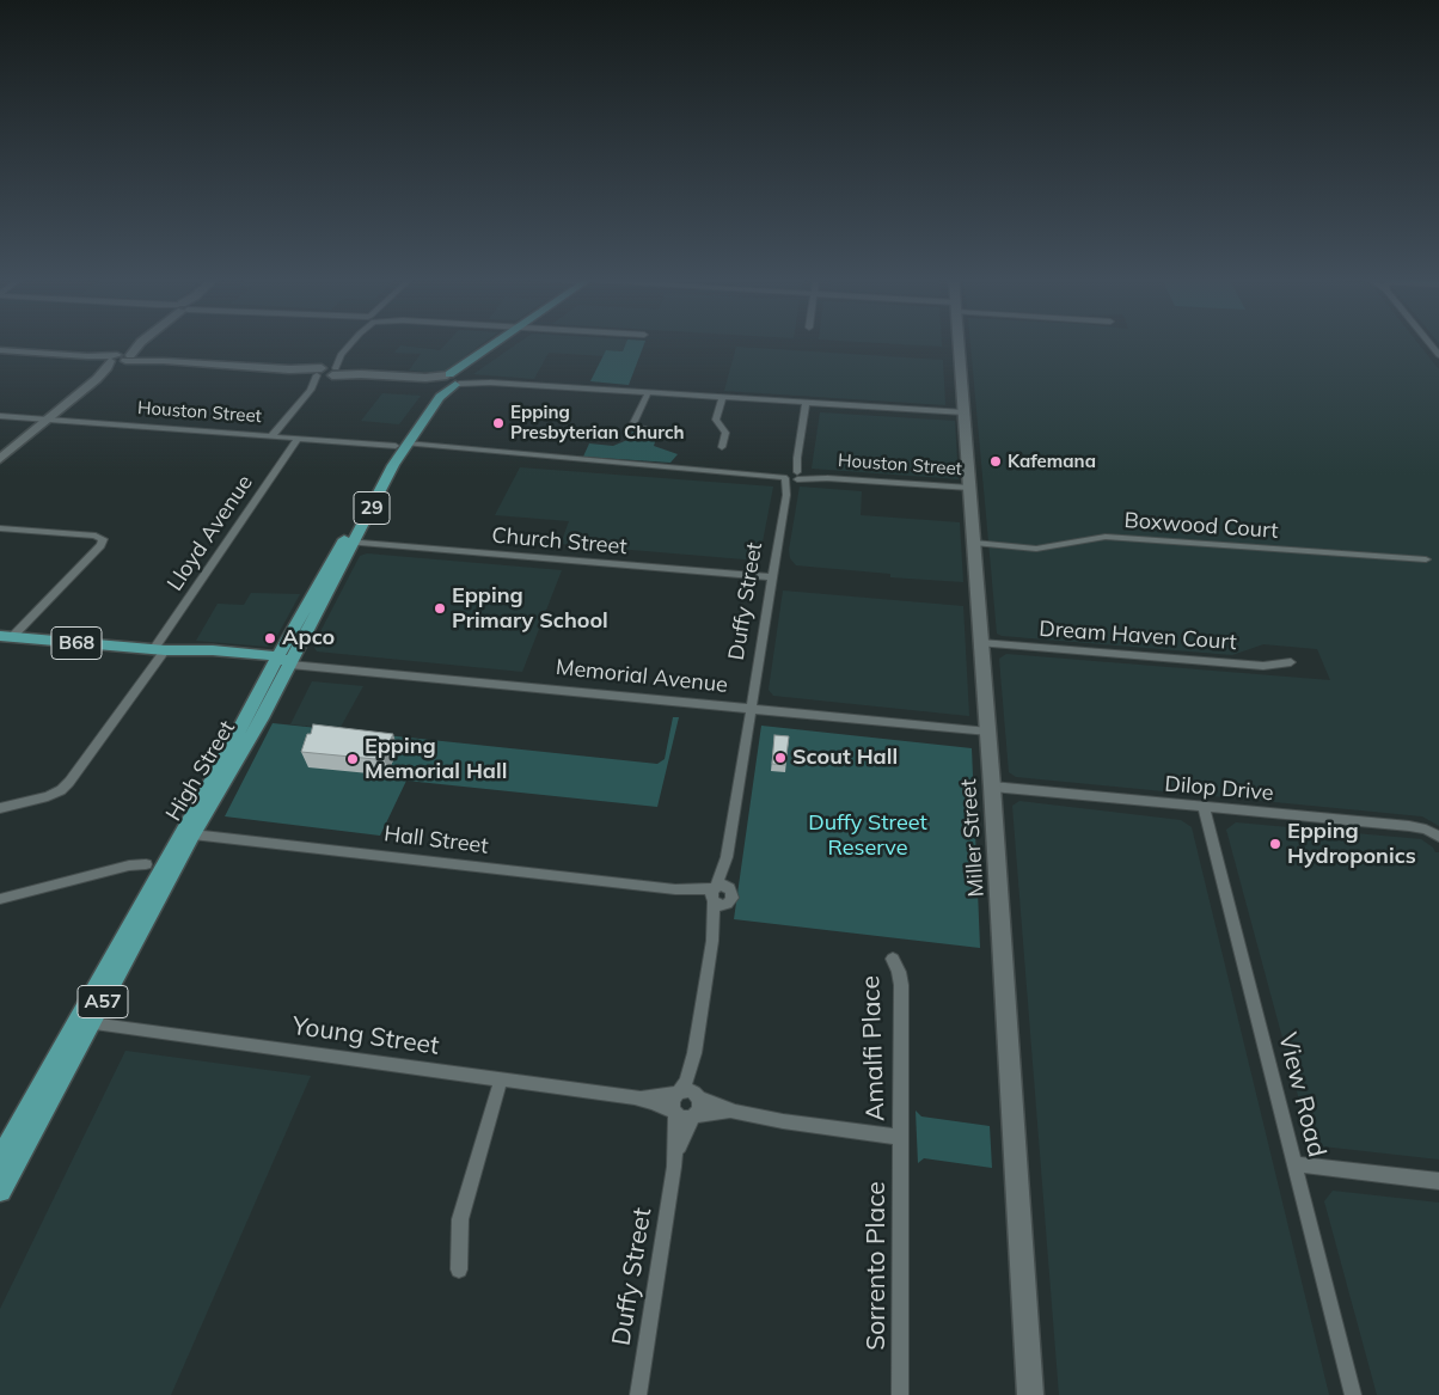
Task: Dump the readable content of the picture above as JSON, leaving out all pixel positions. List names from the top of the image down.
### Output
{
  "streets": {
    "main road": [
      "29",
      "B68",
      "Memorial Avenue",
      "High Street",
      "A57"
    ],
    "street": [
      "Houston Street",
      "Boxwood Court",
      "Lloyd Avenue",
      "Church Street",
      "Duffy Street",
      "Dream Haven Court",
      "Dilop Drive",
      "Miller Street",
      "Hall Street",
      "Young Street",
      "Amalfi Place",
      "View Road",
      "Sorrento Place"
    ]
  },
  "crossings": [
    ["Houston Street", "Lloyd Avenue"],
    ["Houston Street", "Duffy Street"],
    ["Houston Street", "High Street"],
    ["Houston Street", "Miller Street"],
    ["Boxwood Court", "Miller Street"],
    ["Lloyd Avenue", "Memorial Avenue"],
    ["Church Street", "Duffy Street"],
    ["Church Street", "High Street"],
    ["Duffy Street", "Memorial Avenue"],
    ["Duffy Street", "Hall Street"],
    ["Duffy Street", "Young Street"],
    ["Dream Haven Court", "Miller Street"],
    ["Memorial Avenue", "High Street"],
    ["Memorial Avenue", "Miller Street"],
    ["High Street", "Hall Street"],
    ["High Street", "Young Street"],
    ["Dilop Drive", "Miller Street"],
    ["Dilop Drive", "View Road"],
    ["Amalfi Place", "Sorrento Place"]
  ],
  "parks": ["Duffy Street Reserve"],
  "places": [
    "Epping Presbyterian Church",
    "Kafemana",
    "Epping Primary School",
    "Apco",
    "Scout Hall",
    "Epping Memorial Hall",
    "Epping Hydroponics"
  ]
}
